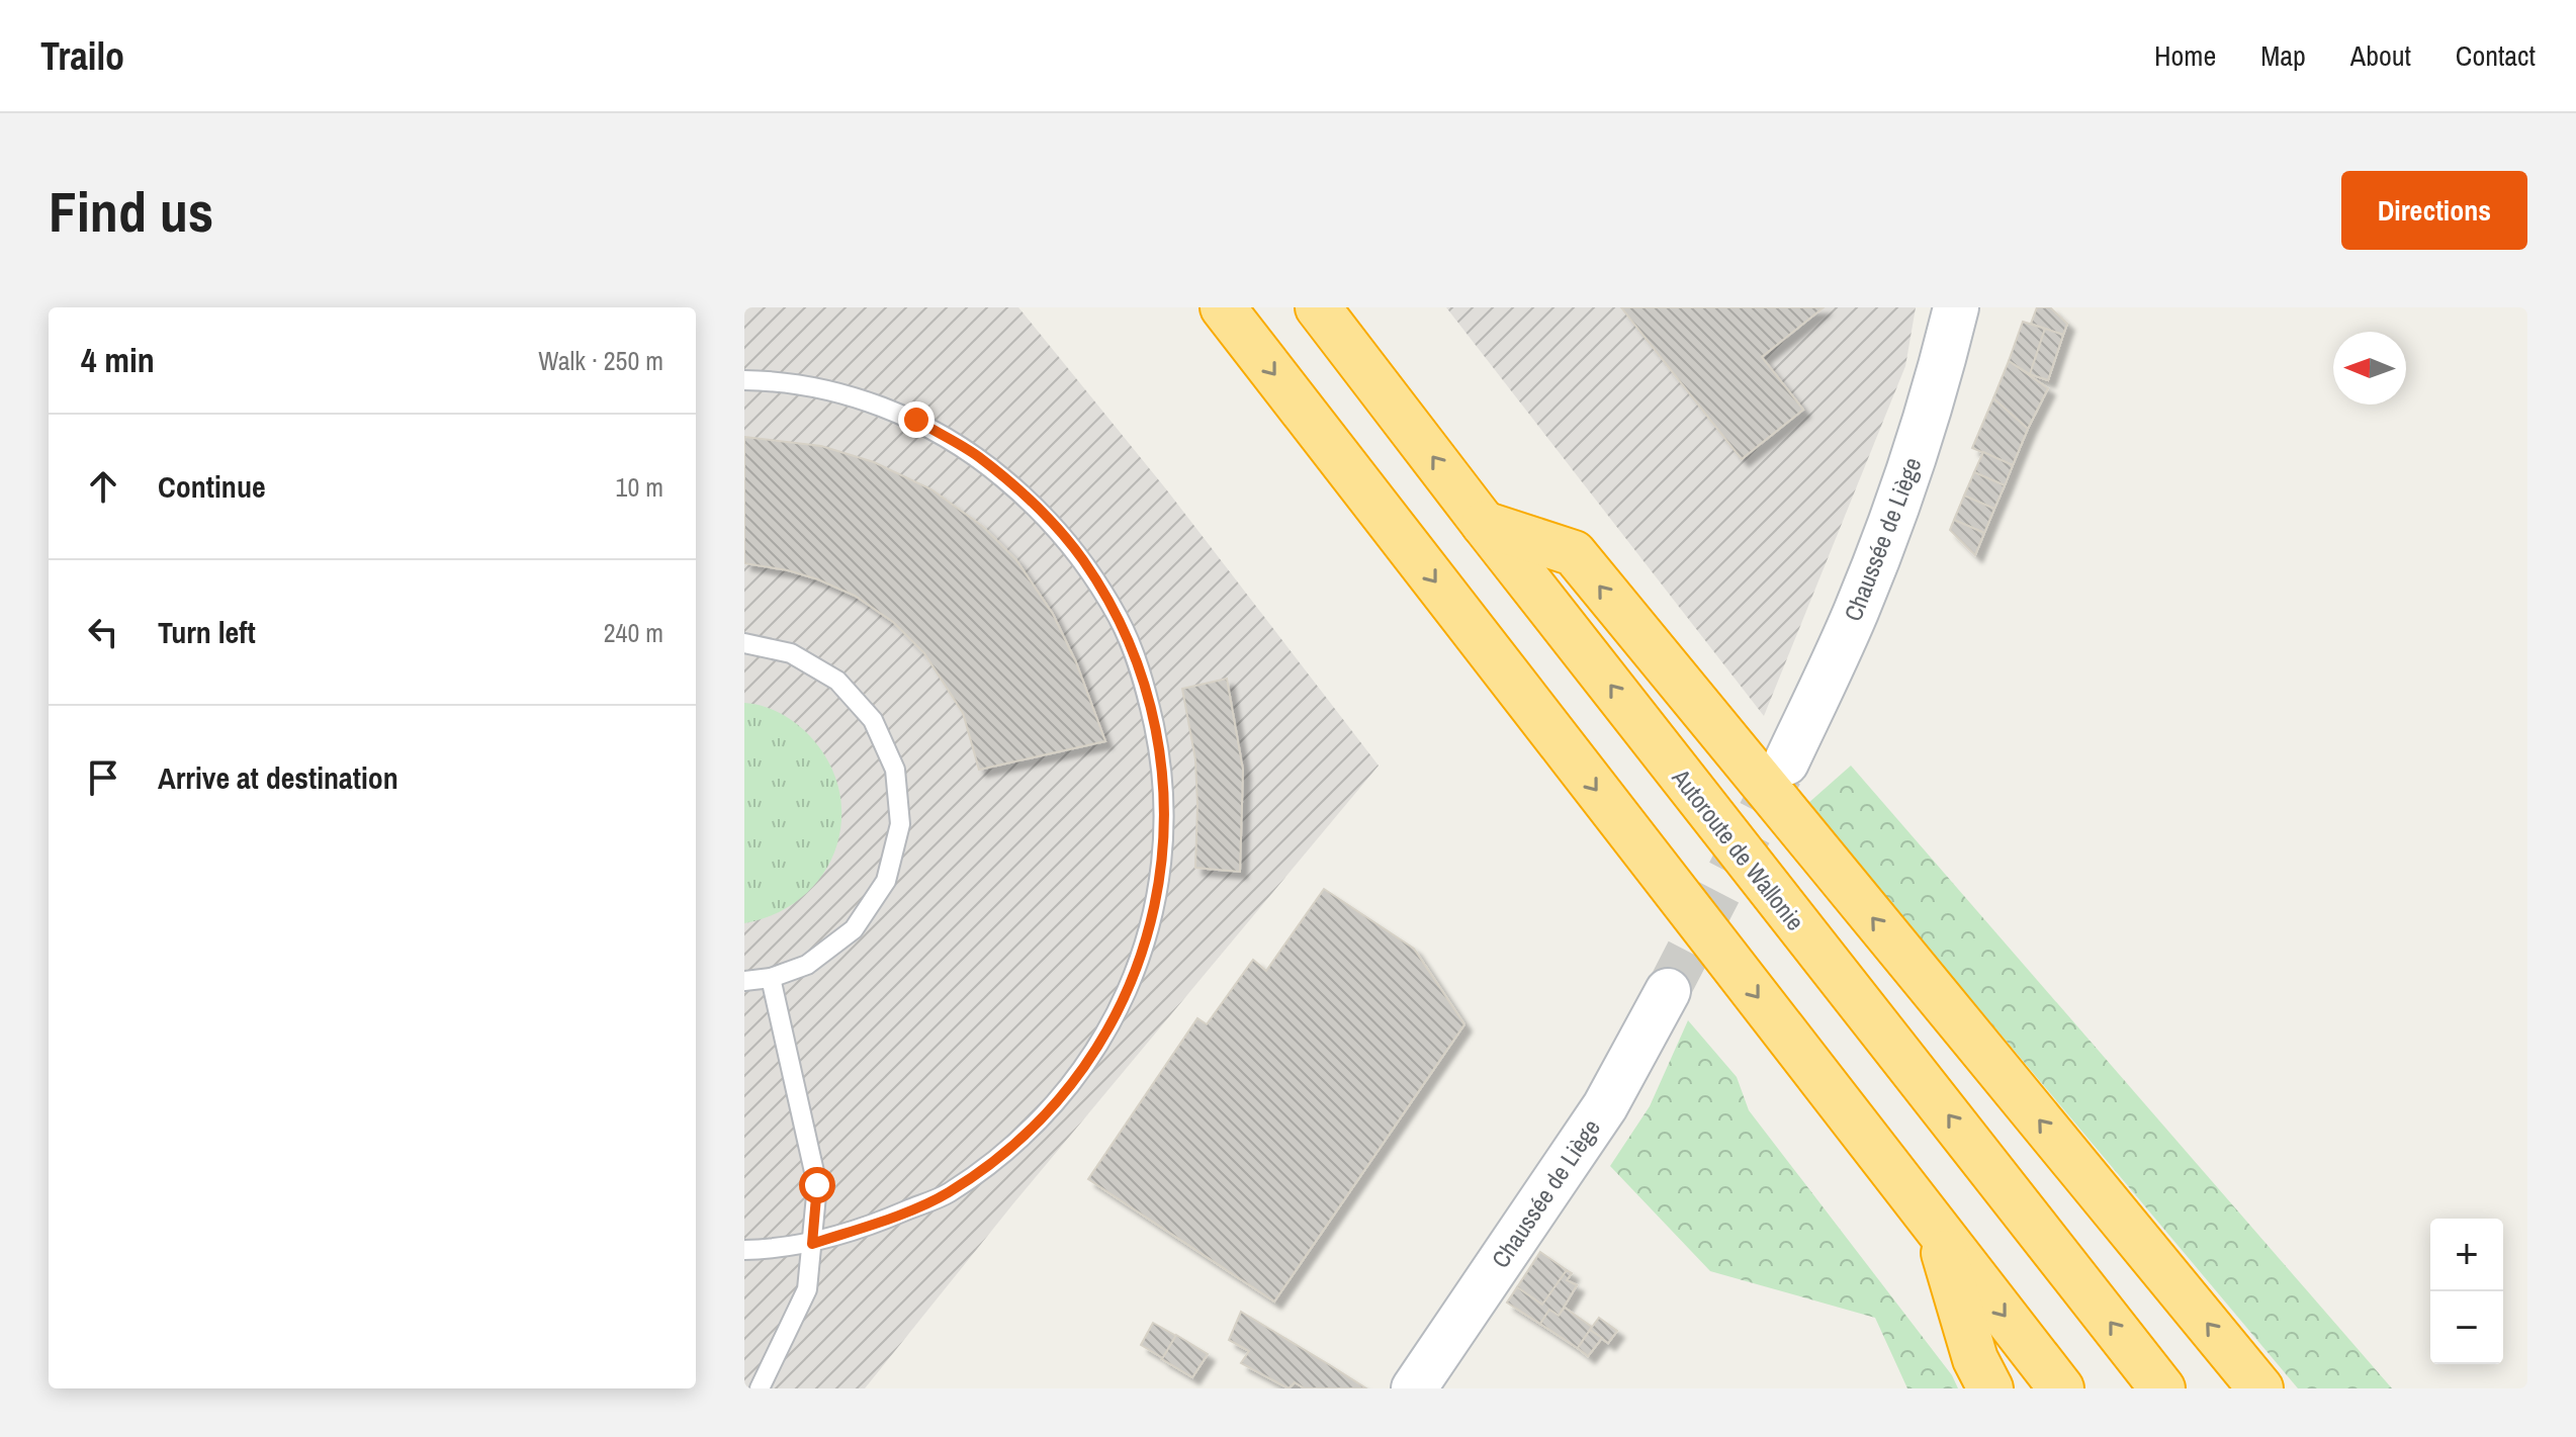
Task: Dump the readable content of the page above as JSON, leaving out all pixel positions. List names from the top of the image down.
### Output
{
  "streets": {
    "highway": ["Autoroute de Wallonie"],
    "main road": ["Chaussée de Liège"]
  },
  "north": "left",
  "page": {
    "header": "Trailo",
    "nav": [
      "Home",
      "Map",
      "About",
      "Contact"
    ],
    "buttons": "Directions",
    "title": "Find us",
    "heading": ["4 min", "Walk · 250 m"],
    "list": [
      ["Continue", "10 m"],
      ["Turn left", "240 m"],
      "Arrive at destination"
    ],
    "map_buttons": ["+", "−"]
  }
}
